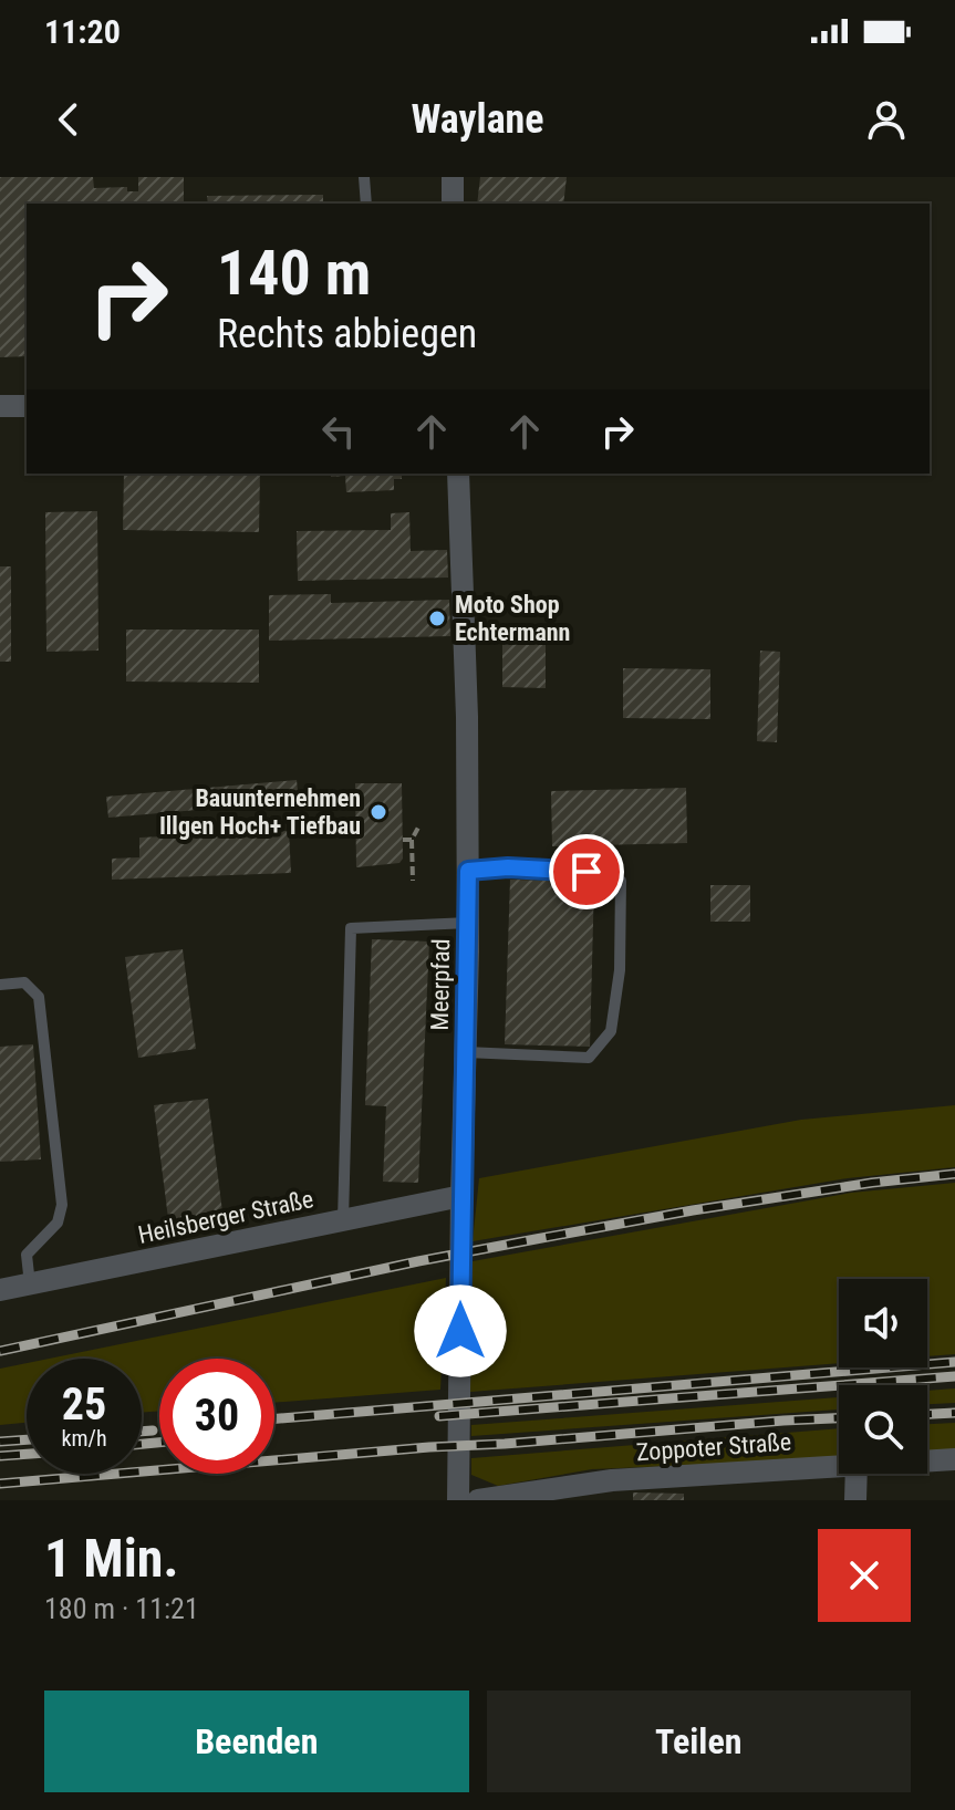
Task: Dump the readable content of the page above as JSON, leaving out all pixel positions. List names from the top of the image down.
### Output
{
  "streets": {
    "street": ["Meerpfad", "Heilsberger Straße", "Zoppoter Straße"]
  },
  "crossings": [
    ["Meerpfad", "Heilsberger Straße"]
  ],
  "places": ["Moto Shop Echtermann", "Bauunternehmen Illgen Hoch+ Tiefbau"],
  "page": {
    "status": "11:20",
    "header": "Waylane",
    "turn": ["140 m", "Rechts abbiegen"],
    "speed": "25 km/h",
    "limit": "30",
    "heading": ["1 Min.", "180 m · 11:21"],
    "buttons": ["Beenden", "Teilen"]
  }
}
